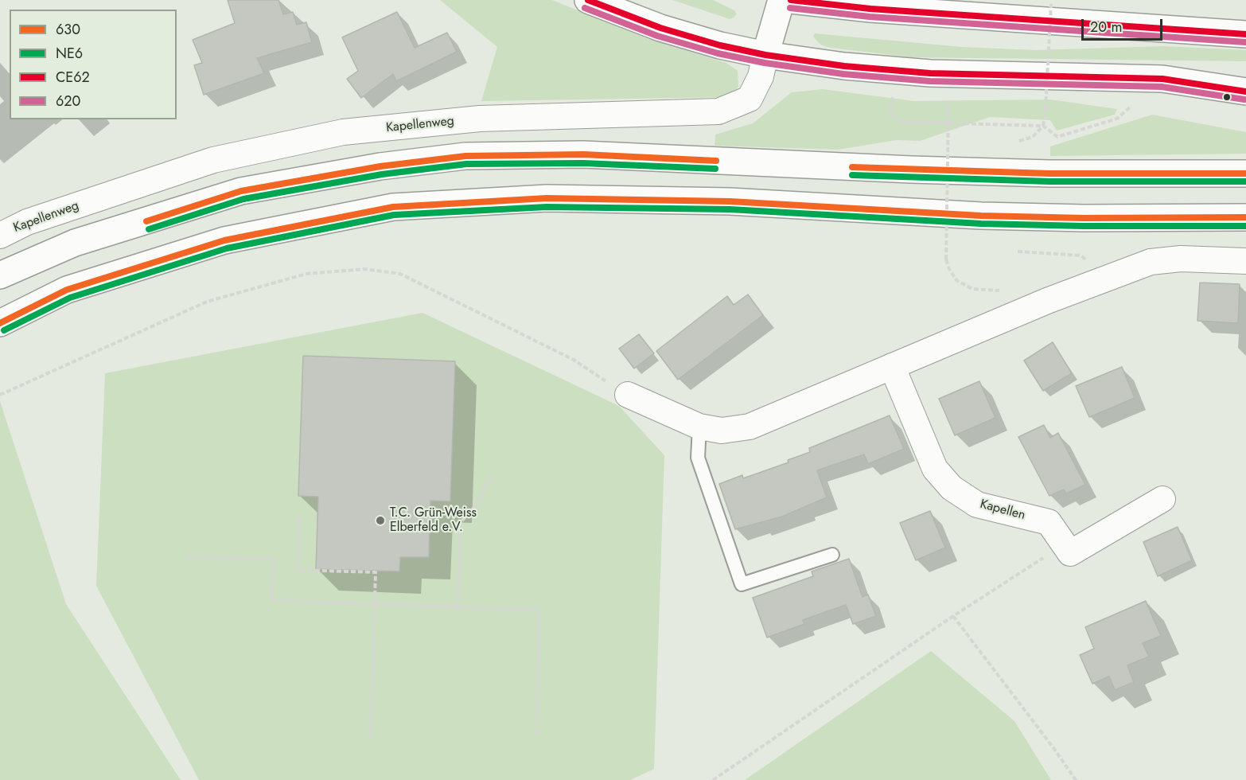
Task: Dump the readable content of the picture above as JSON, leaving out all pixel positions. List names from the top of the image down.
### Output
{
  "streets": {
    "main road": ["Kapellenweg"],
    "street": ["Kapellen"]
  },
  "places": ["T.C. Grün-Weiss Elberfeld e.V."],
  "lines": [
    "transit line CE62",
    "transit line 620",
    "transit line 630",
    "transit line NE6"
  ],
  "legend": [
    "630",
    "NE6",
    "CE62",
    "620"
  ],
  "scale_bar": "20 m"
}
